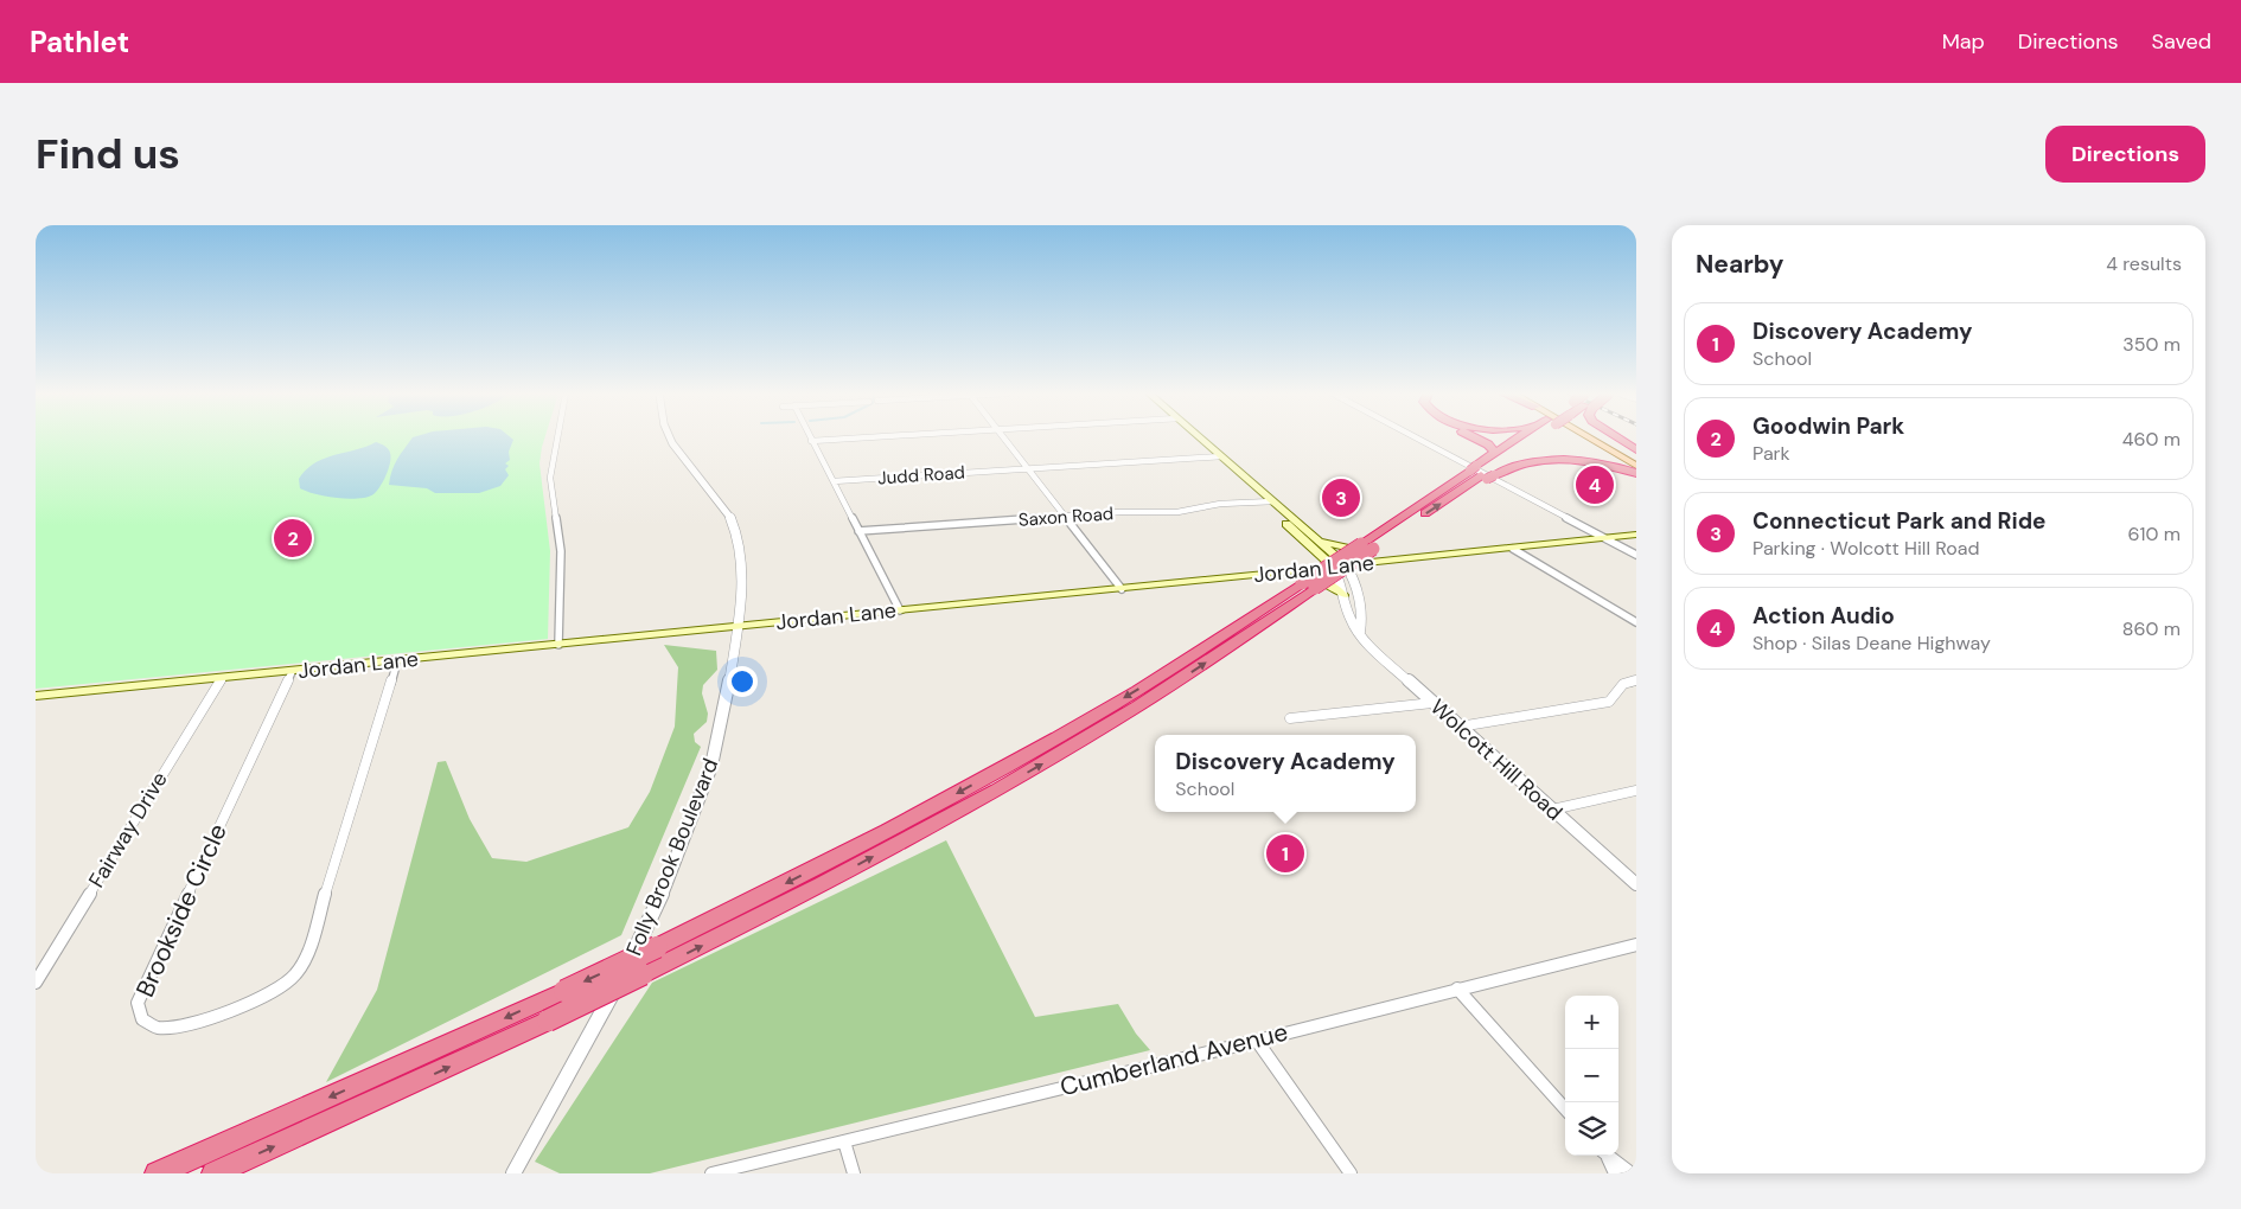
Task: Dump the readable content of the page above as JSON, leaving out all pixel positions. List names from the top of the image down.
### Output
{
  "streets": {
    "main road": ["Jordan Lane", "Wolcott Hill Road"],
    "street": [
      "Judd Road",
      "Saxon Road",
      "Fairway Drive",
      "Folly Brook Boulevard",
      "Brookside Circle",
      "Cumberland Avenue"
    ]
  },
  "crossings": [
    ["Judd Road", "Wolcott Hill Road"],
    ["Saxon Road", "Wolcott Hill Road"],
    ["Jordan Lane", "Wolcott Hill Road"],
    ["Jordan Lane", "Fairway Drive"],
    ["Jordan Lane", "Folly Brook Boulevard"],
    ["Jordan Lane", "Brookside Circle"]
  ],
  "page": {
    "header": "Pathlet",
    "nav": ["Map", "Directions", "Saved"],
    "buttons": "Directions",
    "title": "Find us",
    "heading": ["Nearby", "4 results"],
    "list": [
      {
        "mark": "1",
        "name": "Discovery Academy",
        "note": "School",
        "value": "350 m"
      },
      {
        "mark": "2",
        "name": "Goodwin Park",
        "note": "Park",
        "value": "460 m"
      },
      {
        "mark": "3",
        "name": "Connecticut Park and Ride",
        "note": "Parking · Wolcott Hill Road",
        "value": "610 m"
      },
      {
        "mark": "4",
        "name": "Action Audio",
        "note": "Shop · Silas Deane Highway",
        "value": "860 m"
      }
    ],
    "pins": [
      "4",
      "3",
      "2",
      "1"
    ],
    "popup": ["Discovery Academy", "School"],
    "map_buttons": ["+", "−"]
  }
}
